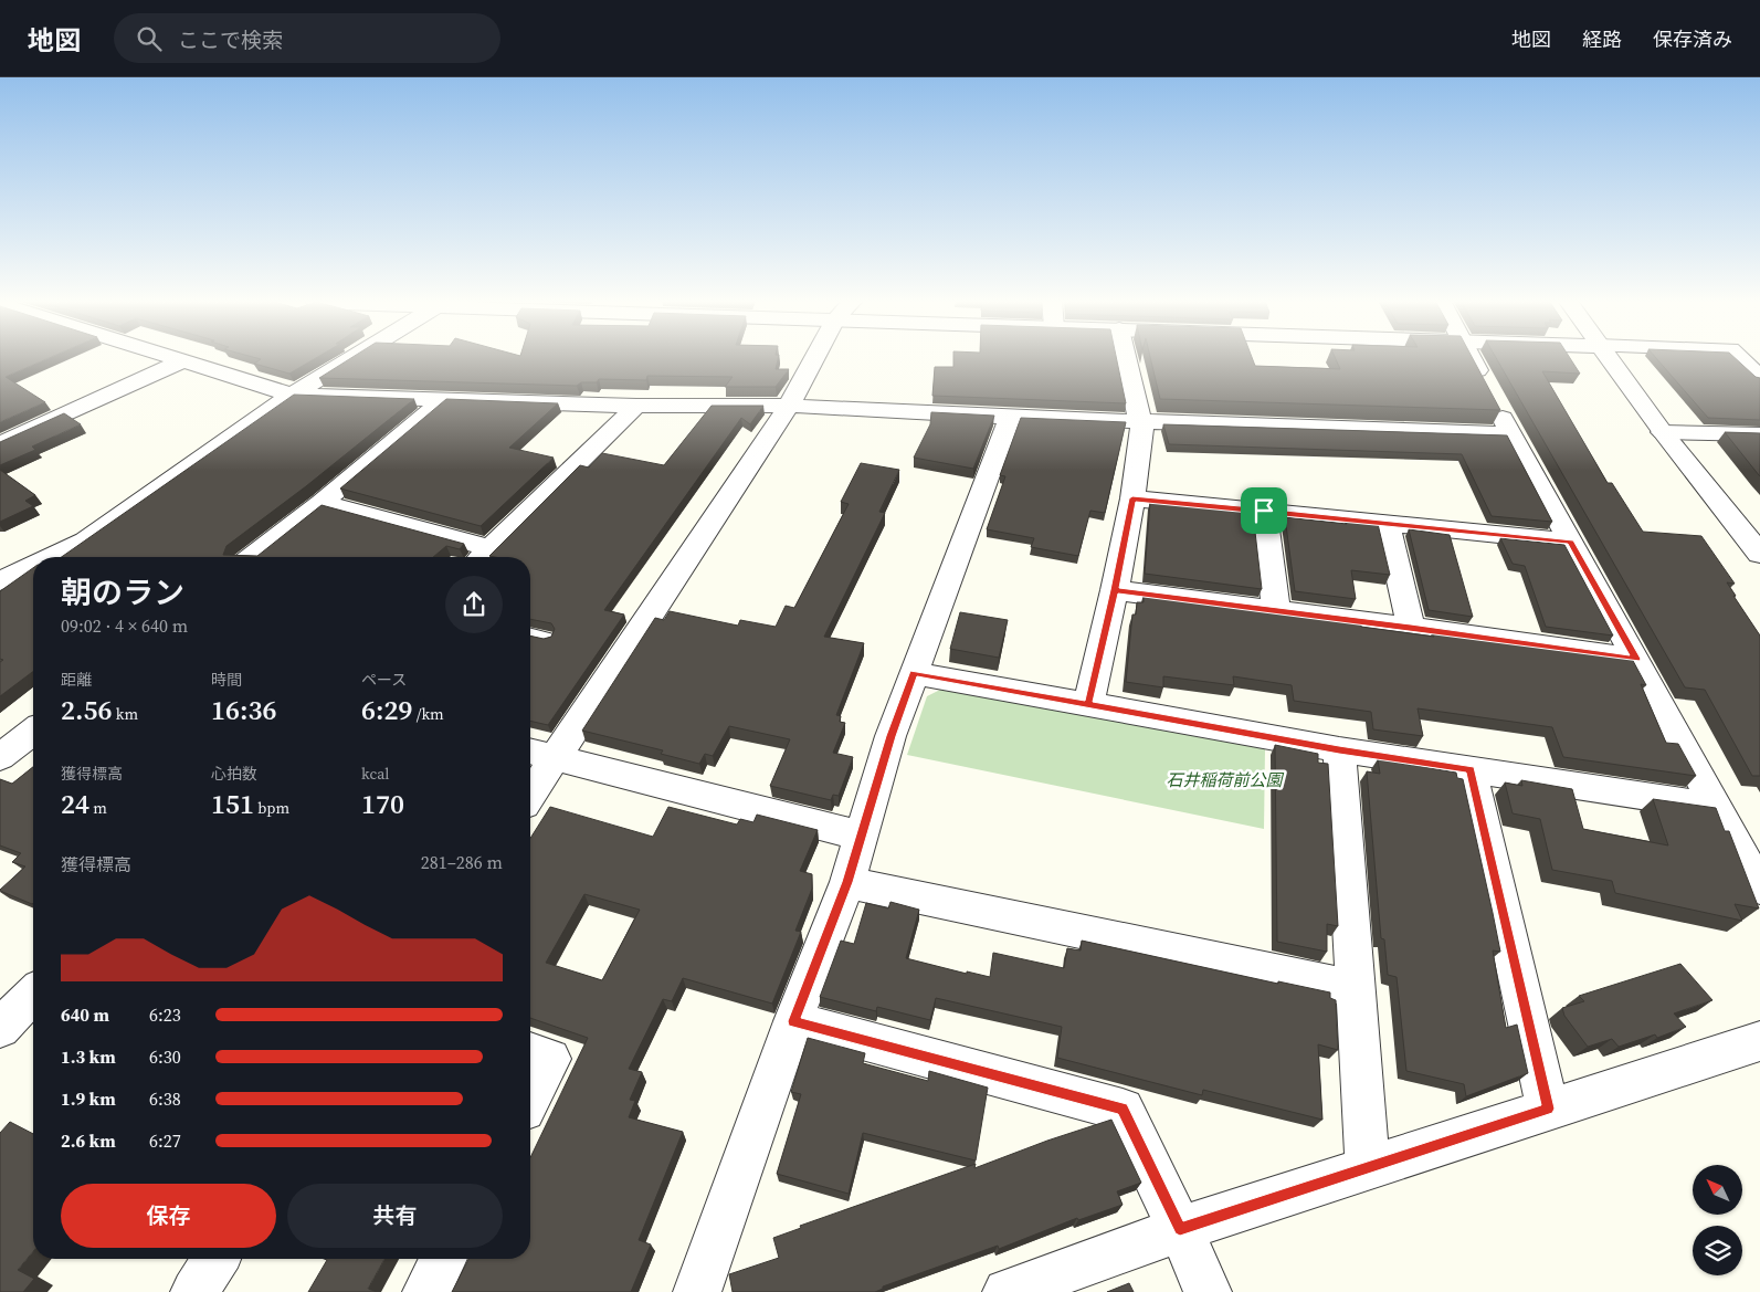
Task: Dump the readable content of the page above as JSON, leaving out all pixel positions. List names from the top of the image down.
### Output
{
  "parks": ["石井稲荷前公園"],
  "north": "top left",
  "page": {
    "header": "地図",
    "search": "ここで検索",
    "nav": ["地図", "経路", "保存済み"],
    "heading": ["朝のラン", "09:02 · 4 × 640 m"],
    "stats": [
      ["距離", "2.56 km"],
      ["時間", "16:36"],
      ["ペース", "6:29 /km"],
      ["獲得標高", "24 m"],
      ["心拍数", "151 bpm"],
      ["kcal", "170"]
    ],
    "chart": ["獲得標高", "281–286 m"],
    "list": [
      {
        "name": "640 m",
        "note": "6:23"
      },
      {
        "name": "1.3 km",
        "note": "6:30"
      },
      {
        "name": "1.9 km",
        "note": "6:38"
      },
      {
        "name": "2.6 km",
        "note": "6:27"
      }
    ],
    "buttons": ["保存", "共有"]
  }
}
